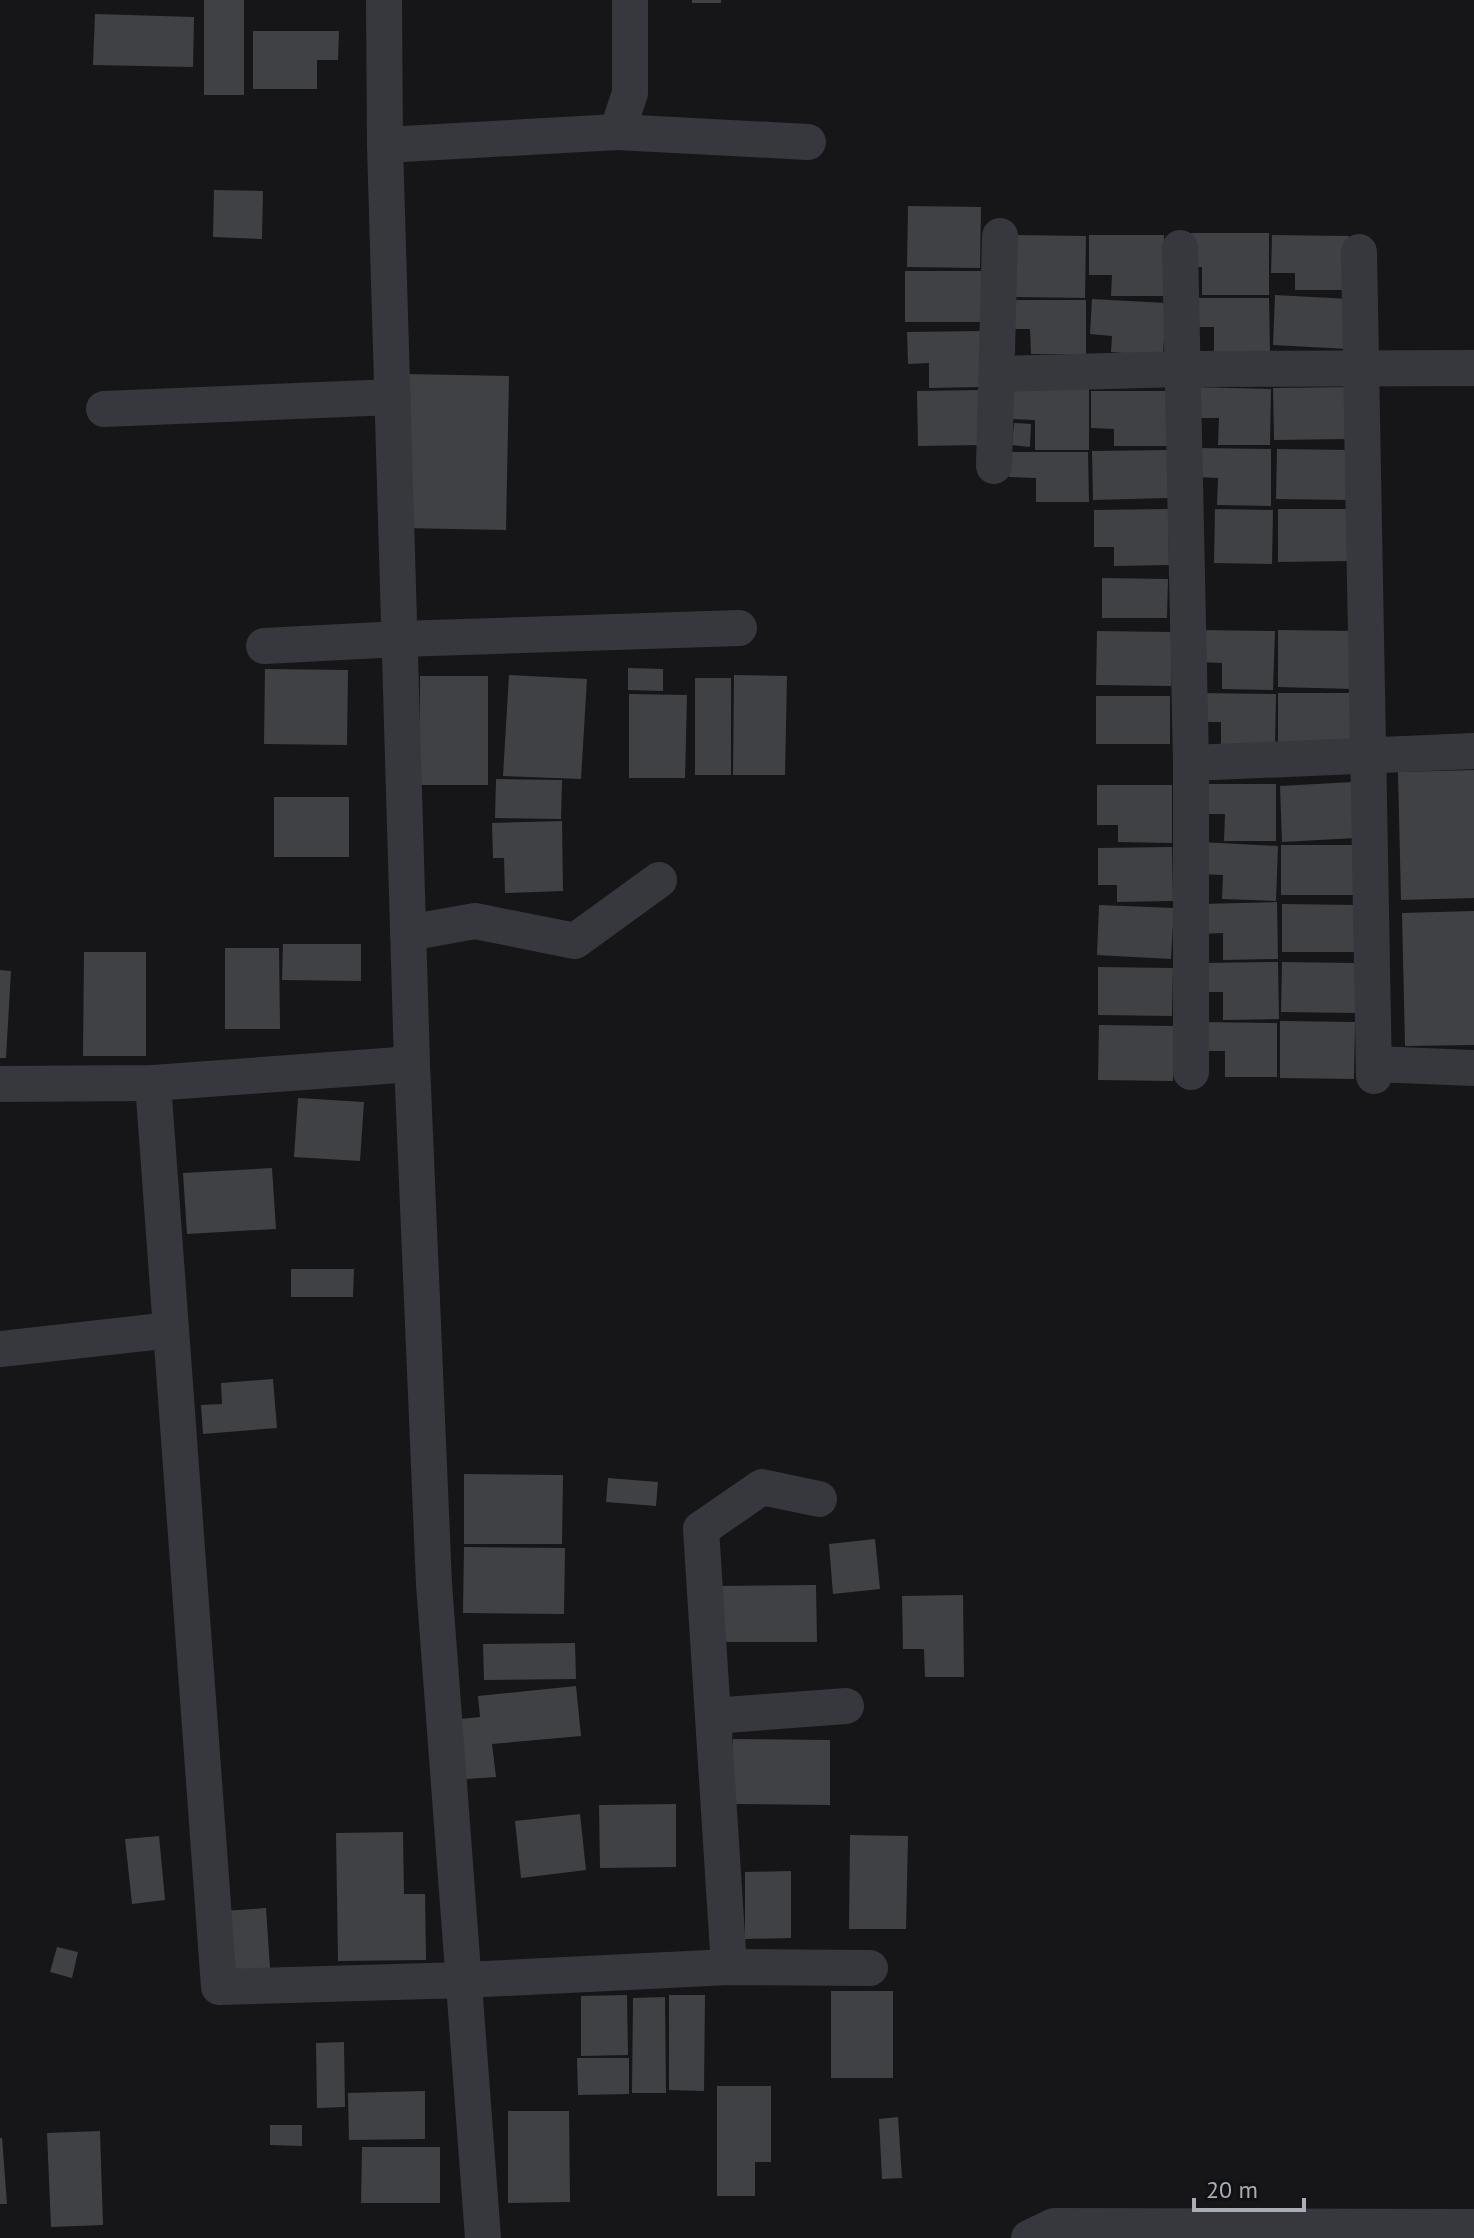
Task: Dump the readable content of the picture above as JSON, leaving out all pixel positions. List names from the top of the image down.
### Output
{
  "scale_bar": "20 m"
}
